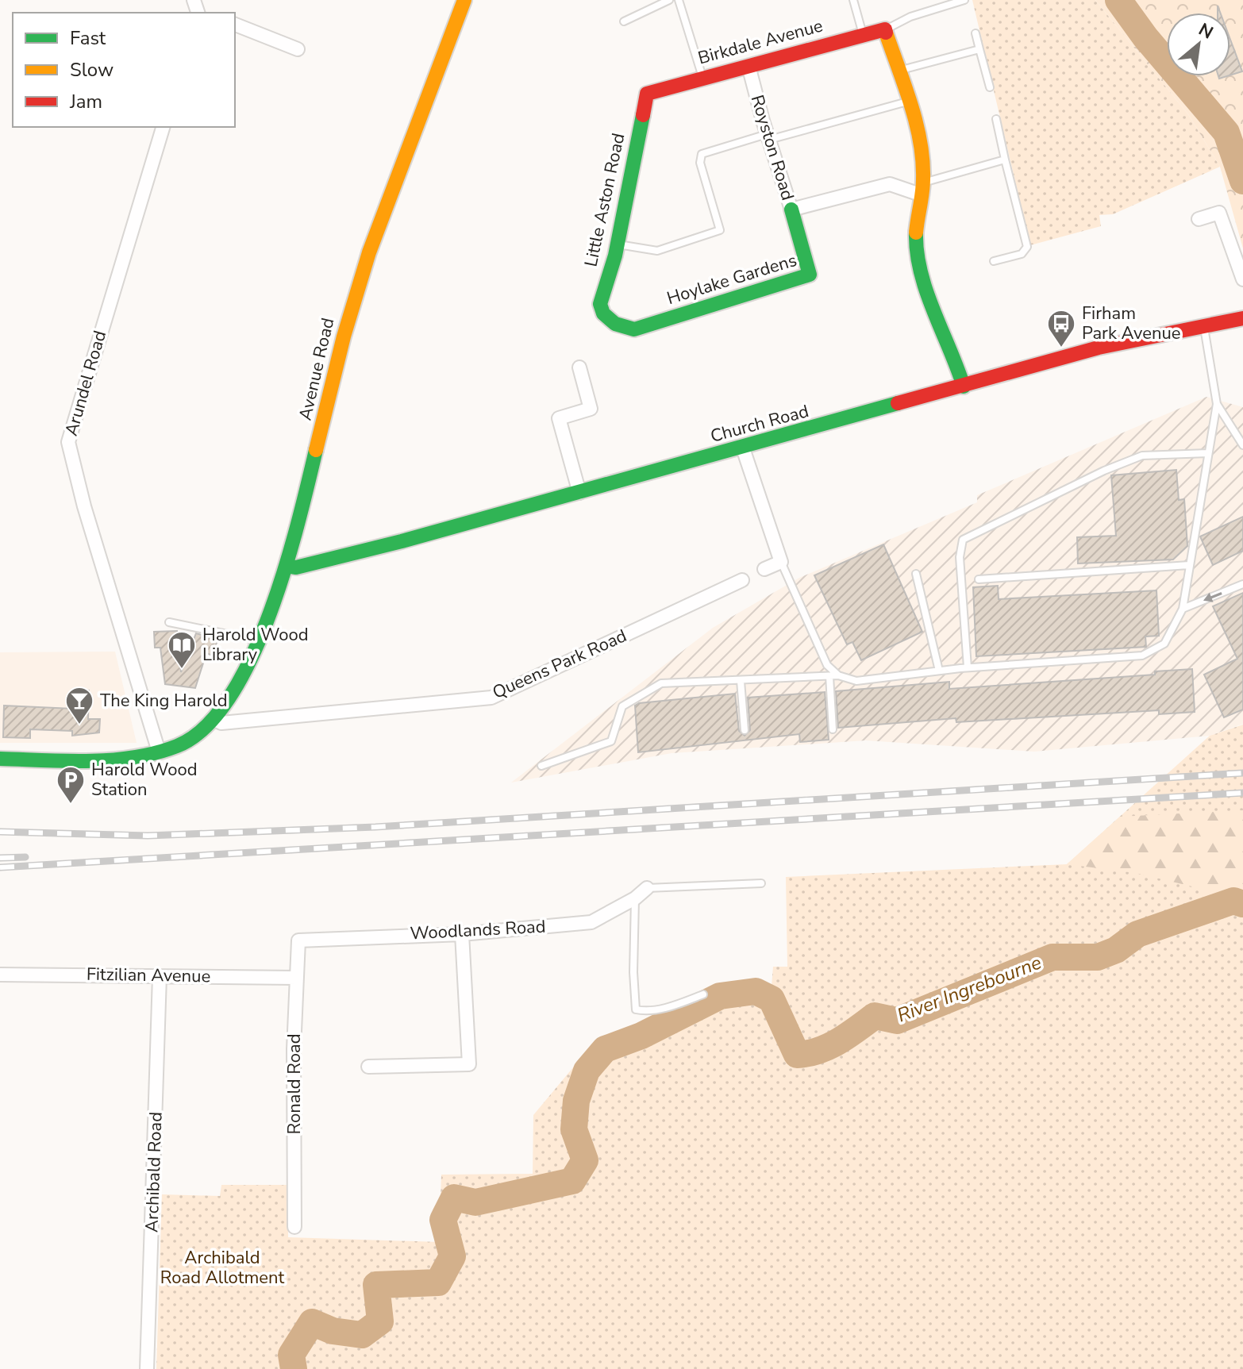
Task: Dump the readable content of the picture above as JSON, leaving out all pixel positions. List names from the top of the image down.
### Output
{
  "streets": {
    "street": [
      "Birkdale Avenue",
      "Royston Road",
      "Little Aston Road",
      "Hoylake Gardens",
      "Avenue Road",
      "Arundel Road",
      "Church Road",
      "Queens Park Road",
      "Woodlands Road",
      "Fitzilian Avenue",
      "Ronald Road",
      "Archibald Road"
    ]
  },
  "crossings": [
    ["Birkdale Avenue", "Royston Road"],
    ["Birkdale Avenue", "Little Aston Road"],
    ["Royston Road", "Hoylake Gardens"],
    ["Little Aston Road", "Hoylake Gardens"],
    ["Avenue Road", "Arundel Road"],
    ["Avenue Road", "Church Road"],
    ["Avenue Road", "Queens Park Road"],
    ["Woodlands Road", "Ronald Road"],
    ["Fitzilian Avenue", "Ronald Road"],
    ["Fitzilian Avenue", "Archibald Road"]
  ],
  "water": ["River Ingrebourne"],
  "parks": ["Archibald Road Allotment"],
  "places": {
    "bus stop": ["Firham Park Avenue"],
    "library": ["Harold Wood Library"],
    "bar": ["The King Harold"],
    "parking": ["Harold Wood Station"]
  },
  "legend": ["Fast", "Slow", "Jam"],
  "north": "top right"
}
